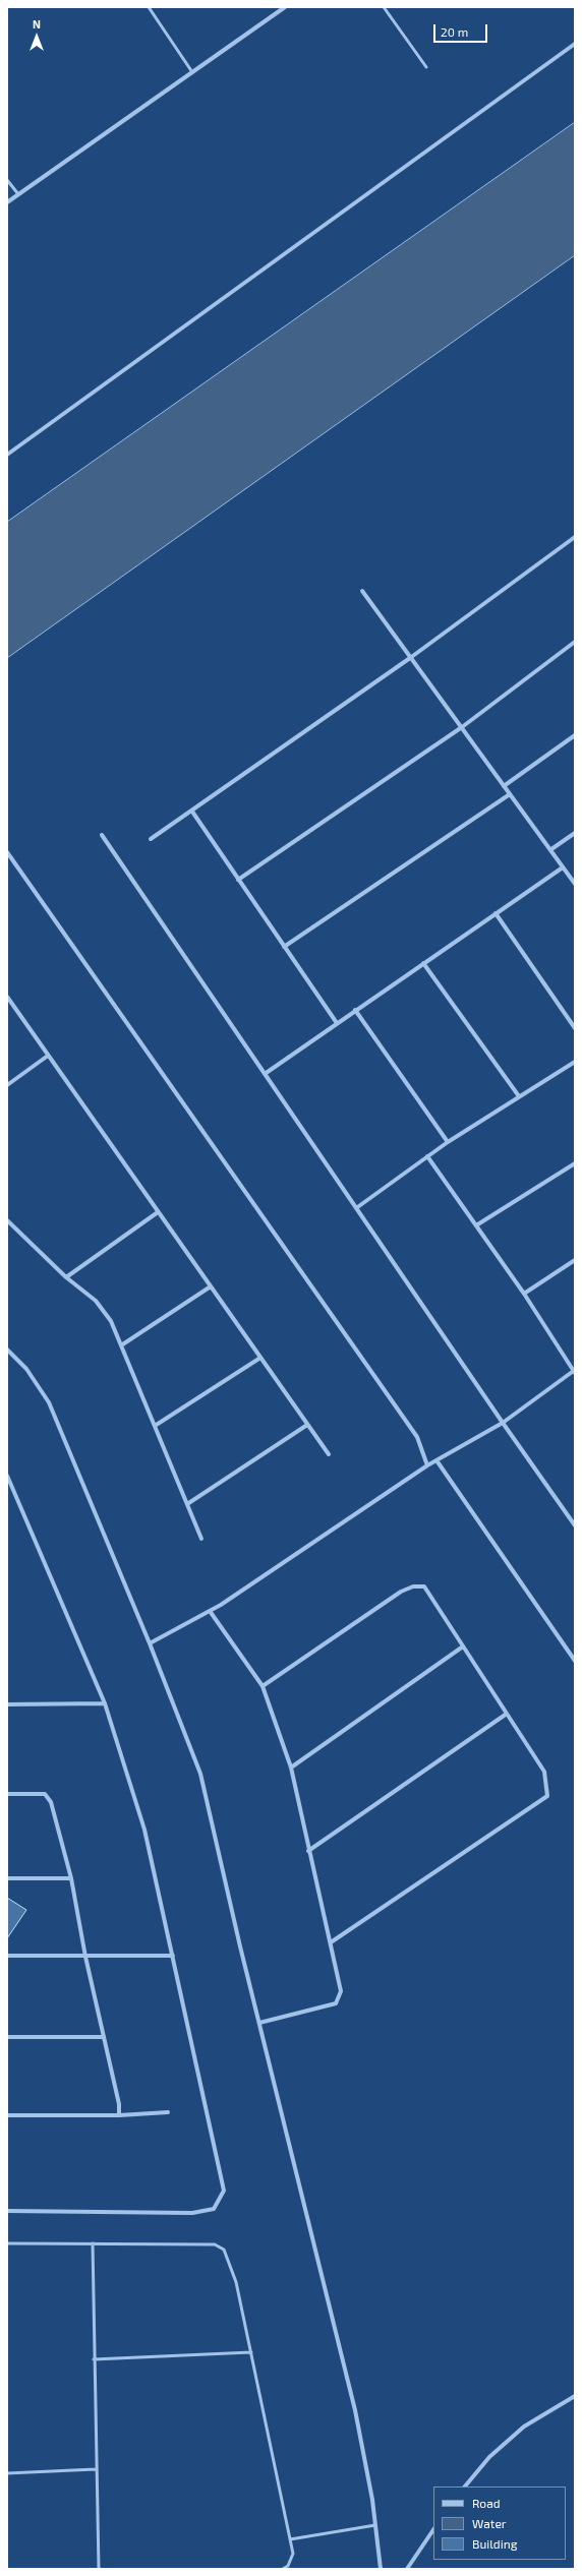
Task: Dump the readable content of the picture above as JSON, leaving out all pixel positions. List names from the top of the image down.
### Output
{
  "legend": ["Road", "Water", "Building"],
  "scale_bar": "20 m",
  "north": "top"
}
